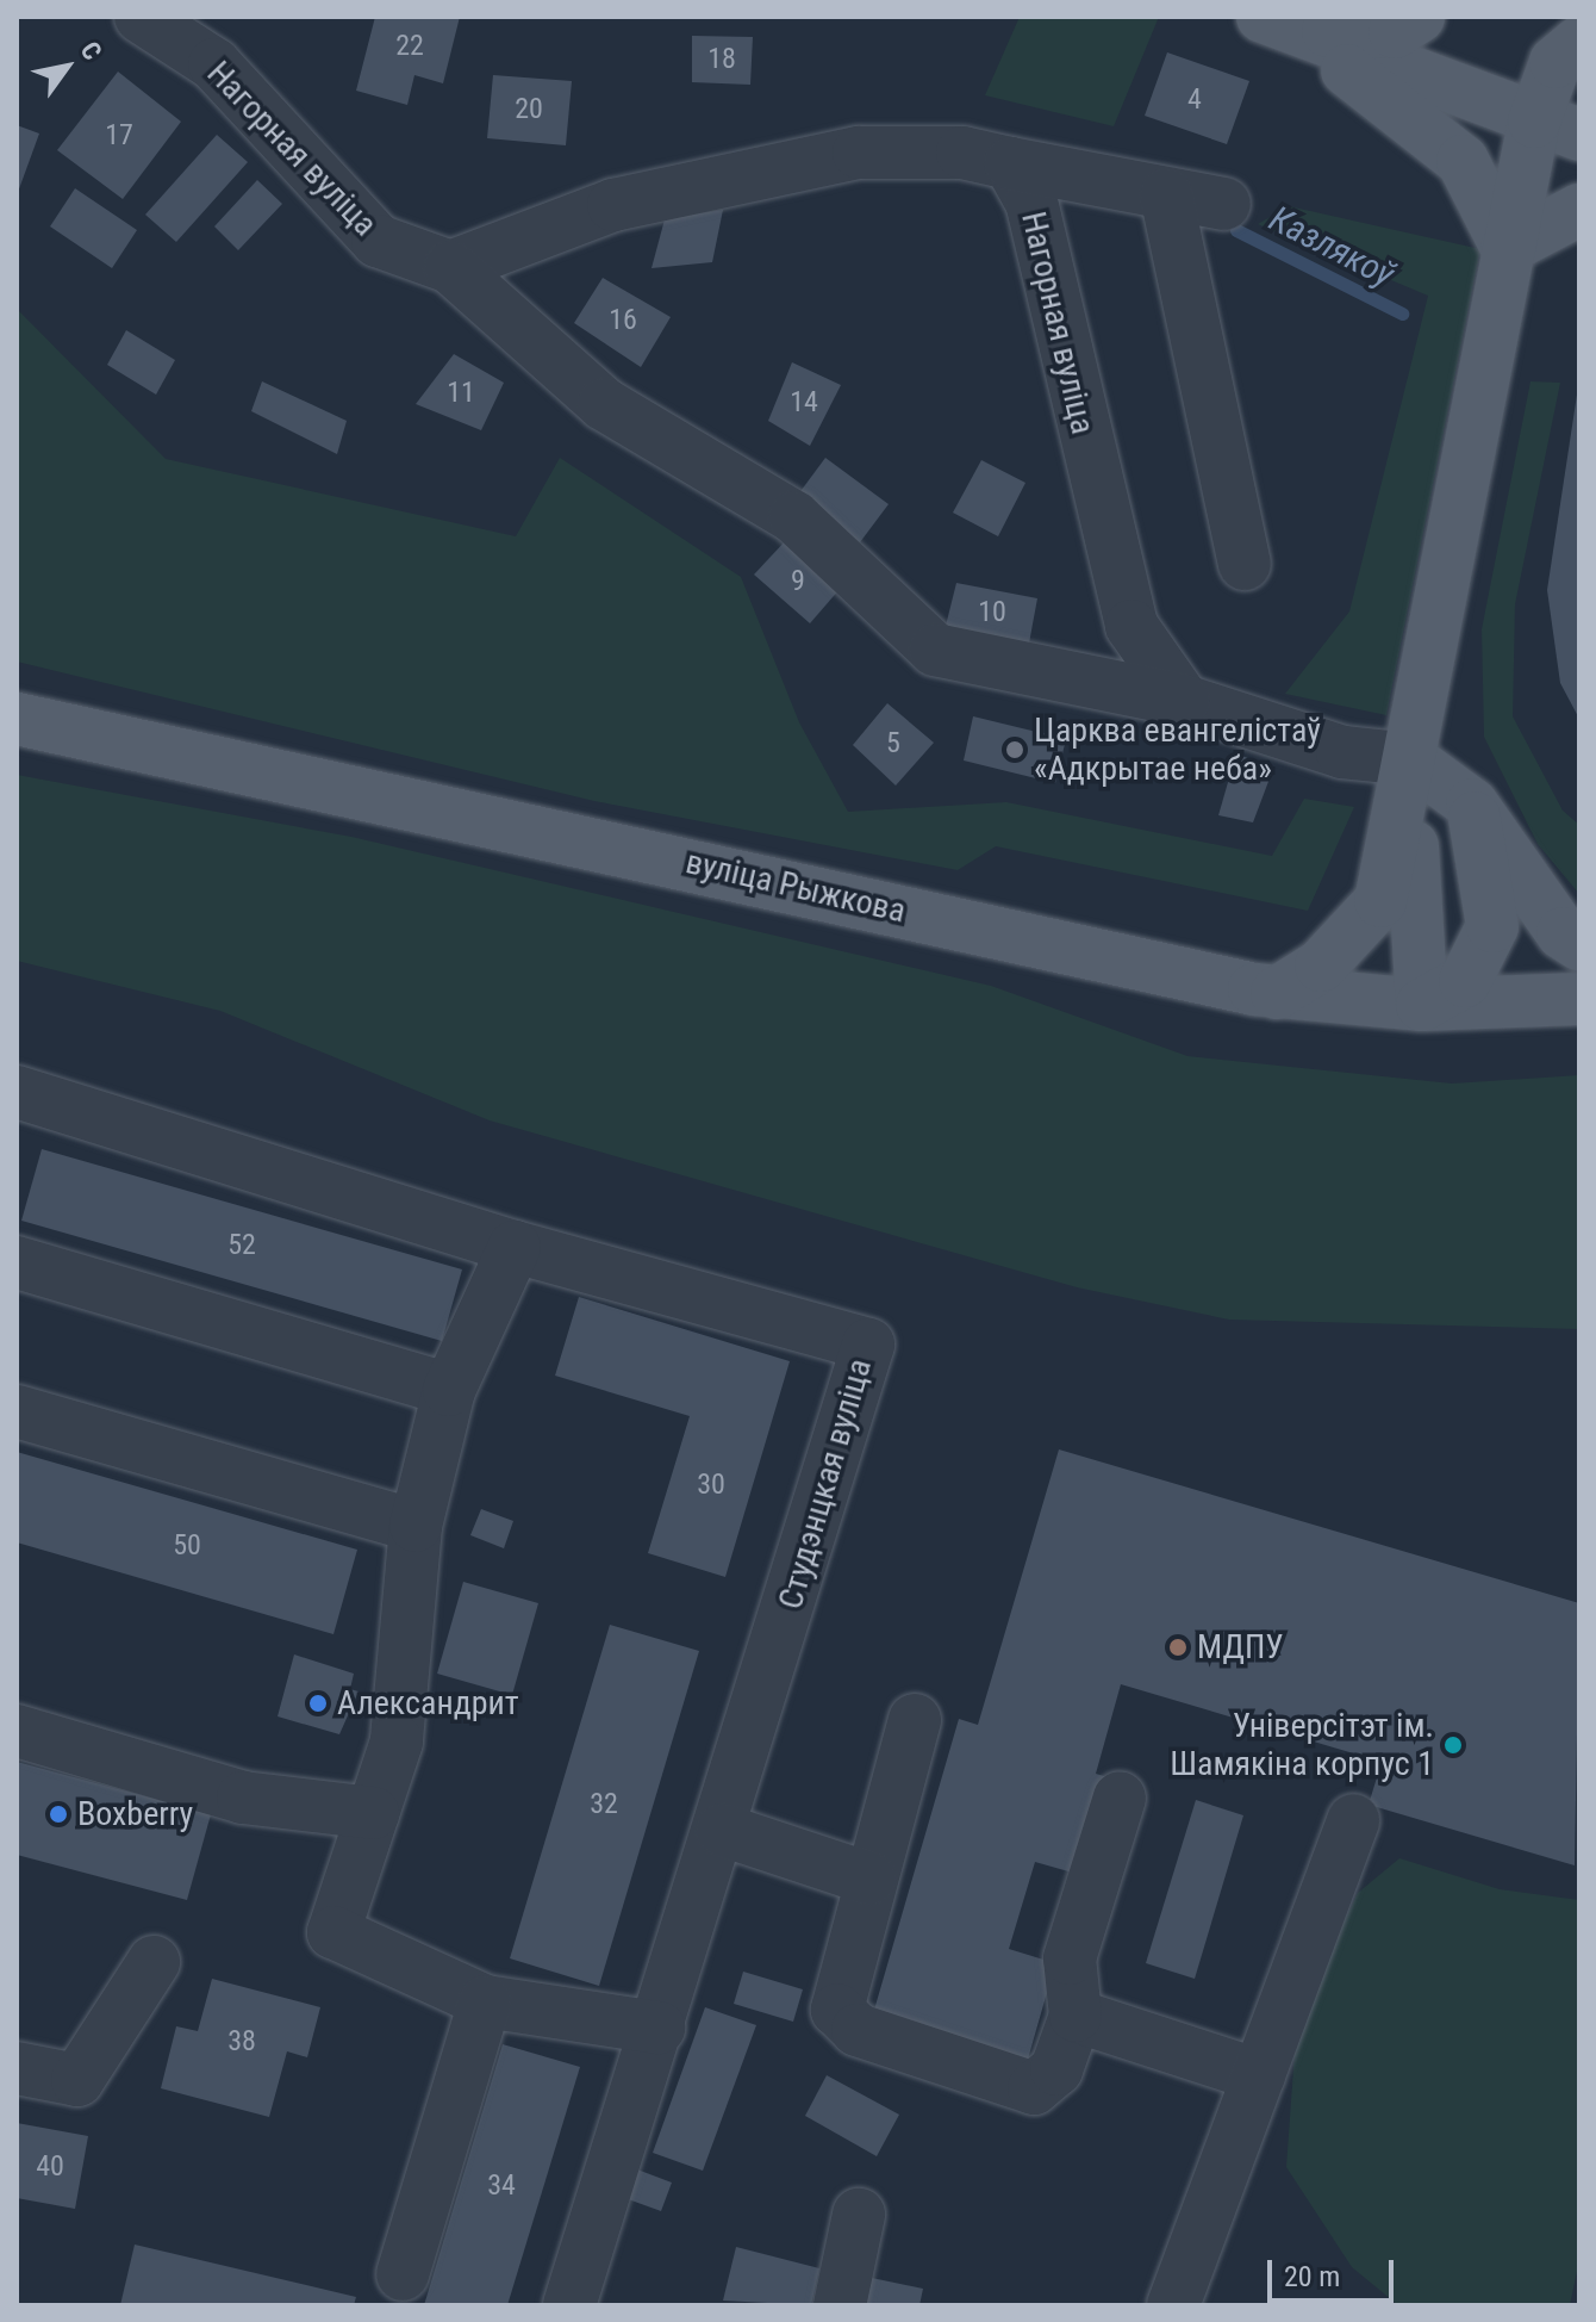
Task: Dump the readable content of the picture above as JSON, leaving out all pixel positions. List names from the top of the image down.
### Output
{
  "streets": {
    "main road": ["вуліца Рыжкова"],
    "street": ["Нагорная вуліца", "Студэнцкая вуліца"]
  },
  "water": ["Казлякоў"],
  "places": [
    "Царква евангелістаў «Адкрытае неба»",
    "МДПУ",
    "Александрит",
    "Універсітэт ім. Шамякіна корпус 1",
    "Boxberry"
  ],
  "house_numbers": [
    "22",
    "18",
    "4",
    "20",
    "17",
    "16",
    "11",
    "14",
    "9",
    "10",
    "5",
    "52",
    "30",
    "50",
    "32",
    "38",
    "40",
    "34"
  ],
  "scale_bar": "20 m",
  "north": "top right"
}
